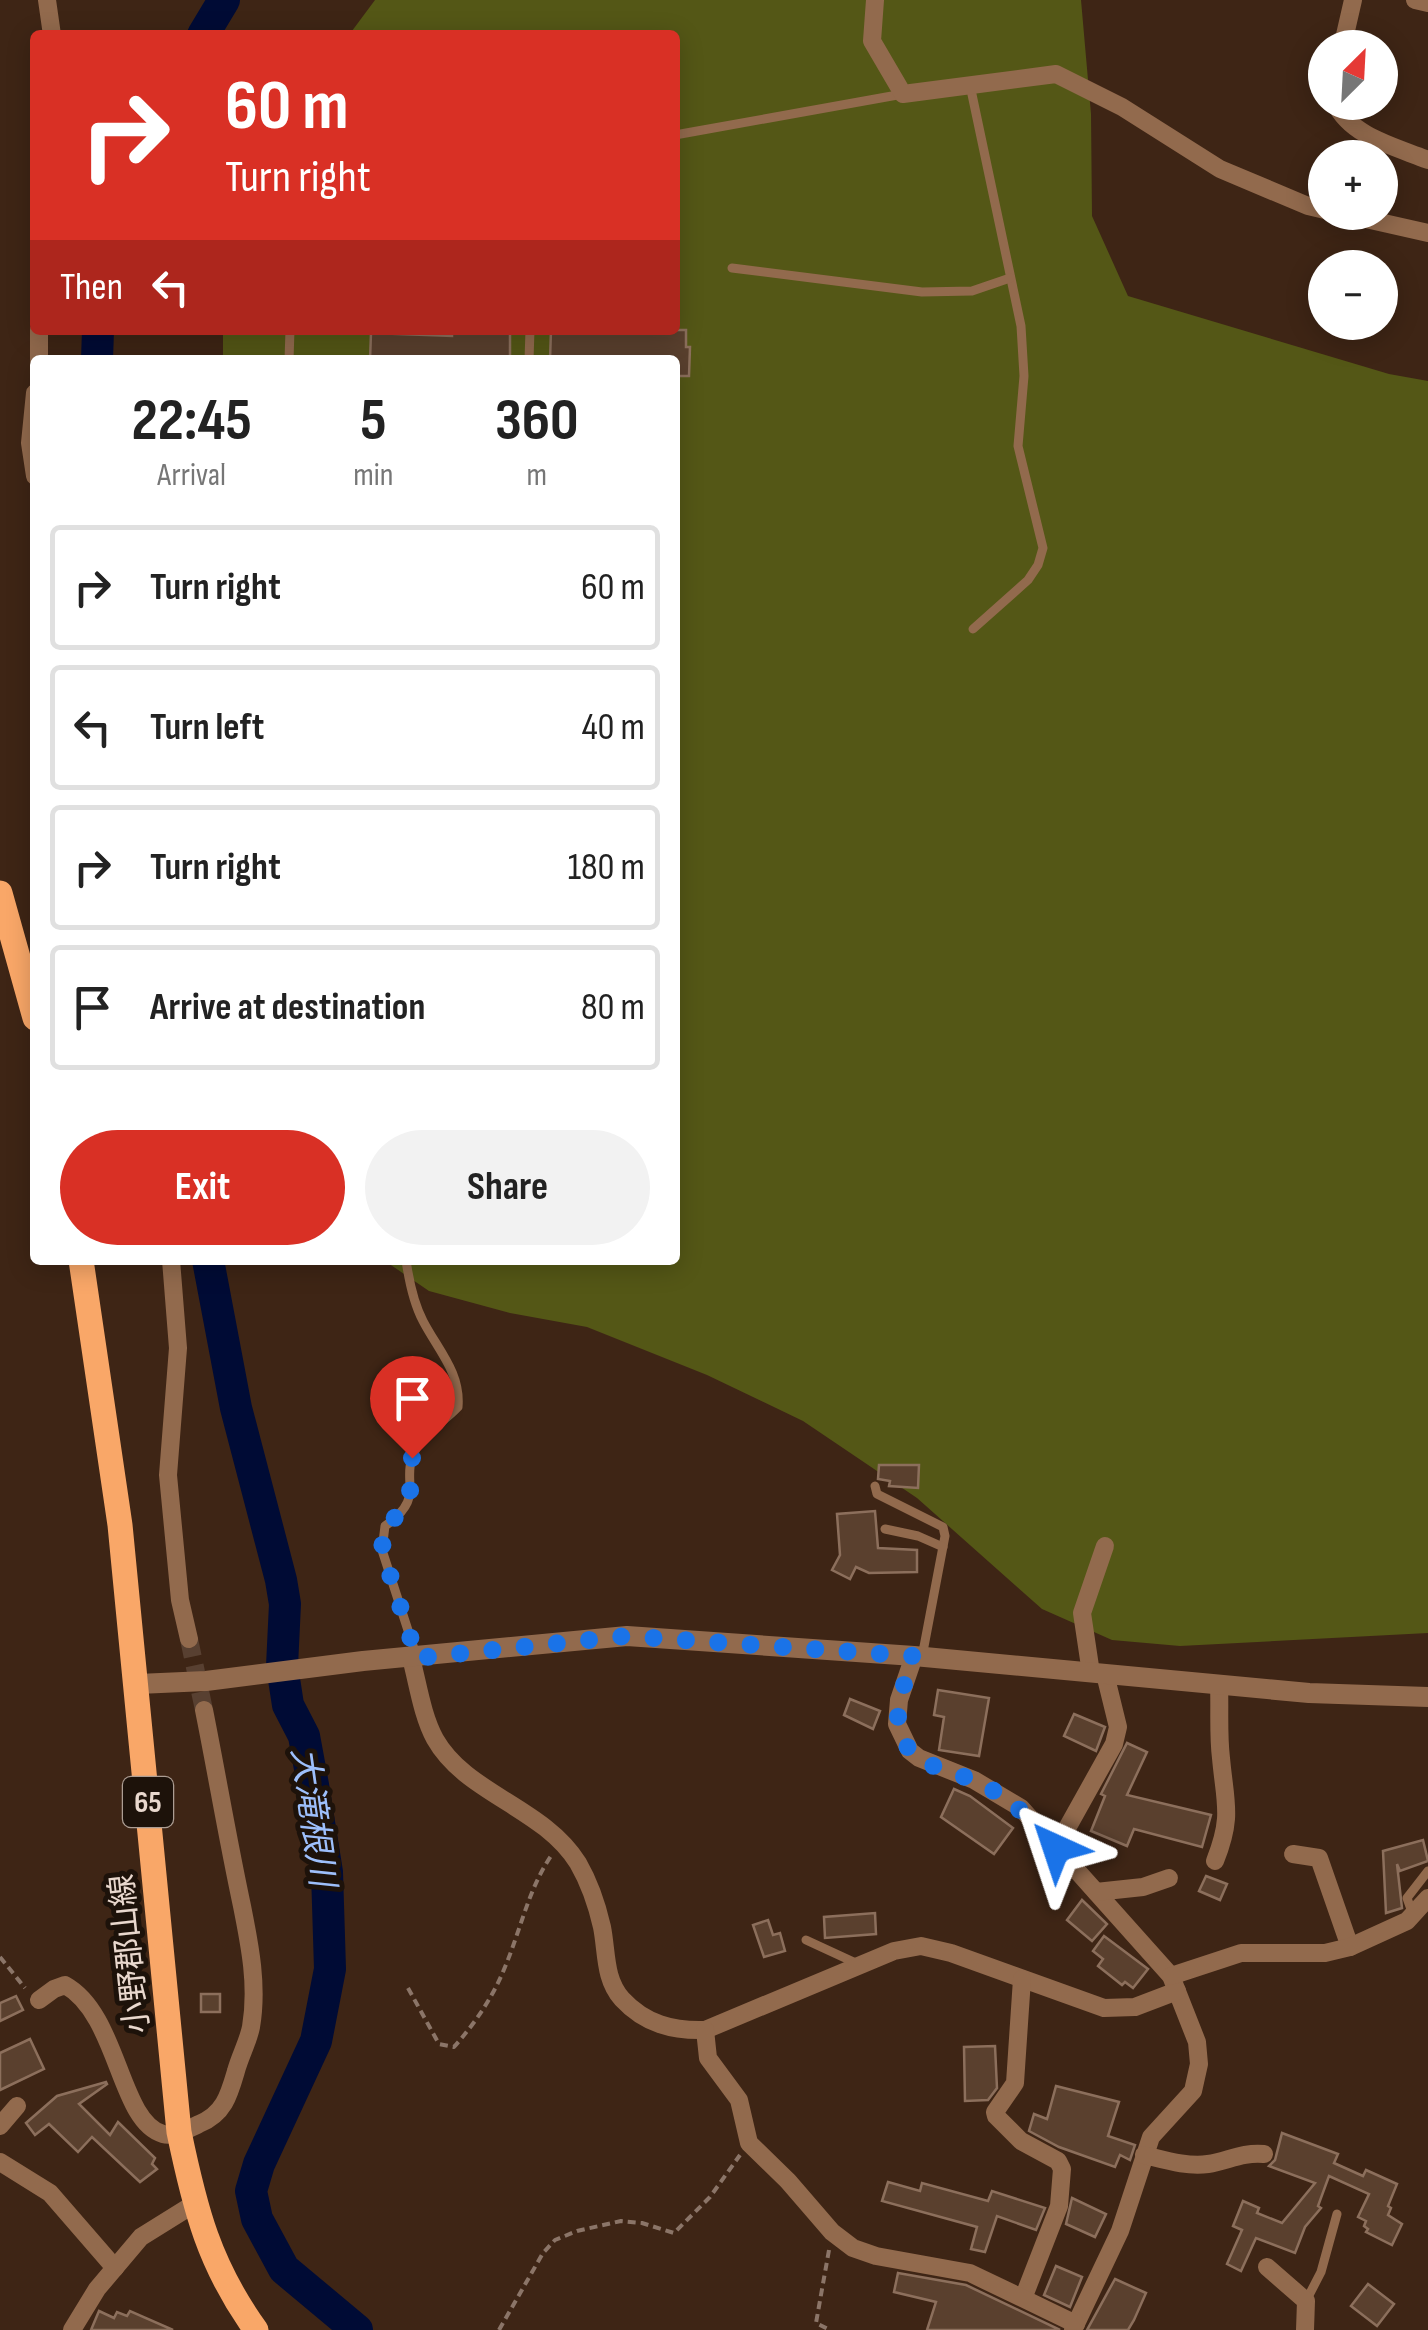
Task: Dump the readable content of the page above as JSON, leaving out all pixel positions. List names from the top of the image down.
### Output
{
  "streets": {
    "main road": ["65", "小野郡山線"]
  },
  "water": ["大滝根川"],
  "north": "top right",
  "page": {
    "map_buttons": ["+", "−"],
    "turn": ["60 m", "Turn right"],
    "then": "Then",
    "eta": [
      "22:45",
      "Arrival",
      "5",
      "min",
      "360",
      "m"
    ],
    "list": [
      {
        "name": "Turn right",
        "value": "60 m"
      },
      {
        "name": "Turn left",
        "value": "40 m"
      },
      {
        "name": "Turn right",
        "value": "180 m"
      },
      {
        "name": "Arrive at destination",
        "value": "80 m"
      }
    ],
    "buttons": ["Exit", "Share"]
  }
}
